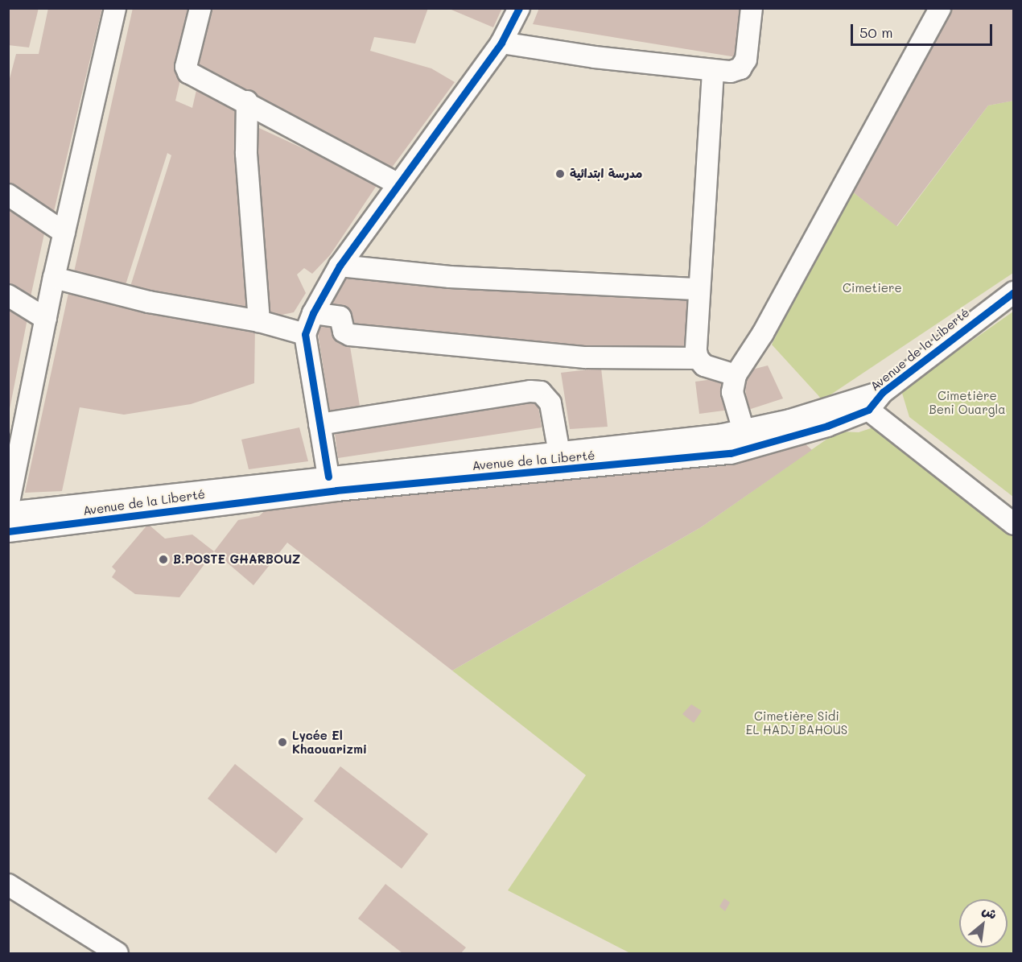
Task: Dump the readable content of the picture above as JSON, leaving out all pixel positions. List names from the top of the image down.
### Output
{
  "streets": {
    "street": ["Avenue de la Liberté"]
  },
  "parks": ["Cimetiere", "Cimetière Beni Ouargla", "Cimetière Sidi EL HADJ BAHOUS"],
  "places": ["مدرسة ابتدائية", "B.POSTE GHARBOUZ", "Lycée El Khaouarizmi"],
  "scale_bar": "50 m",
  "north": "top right"
}
